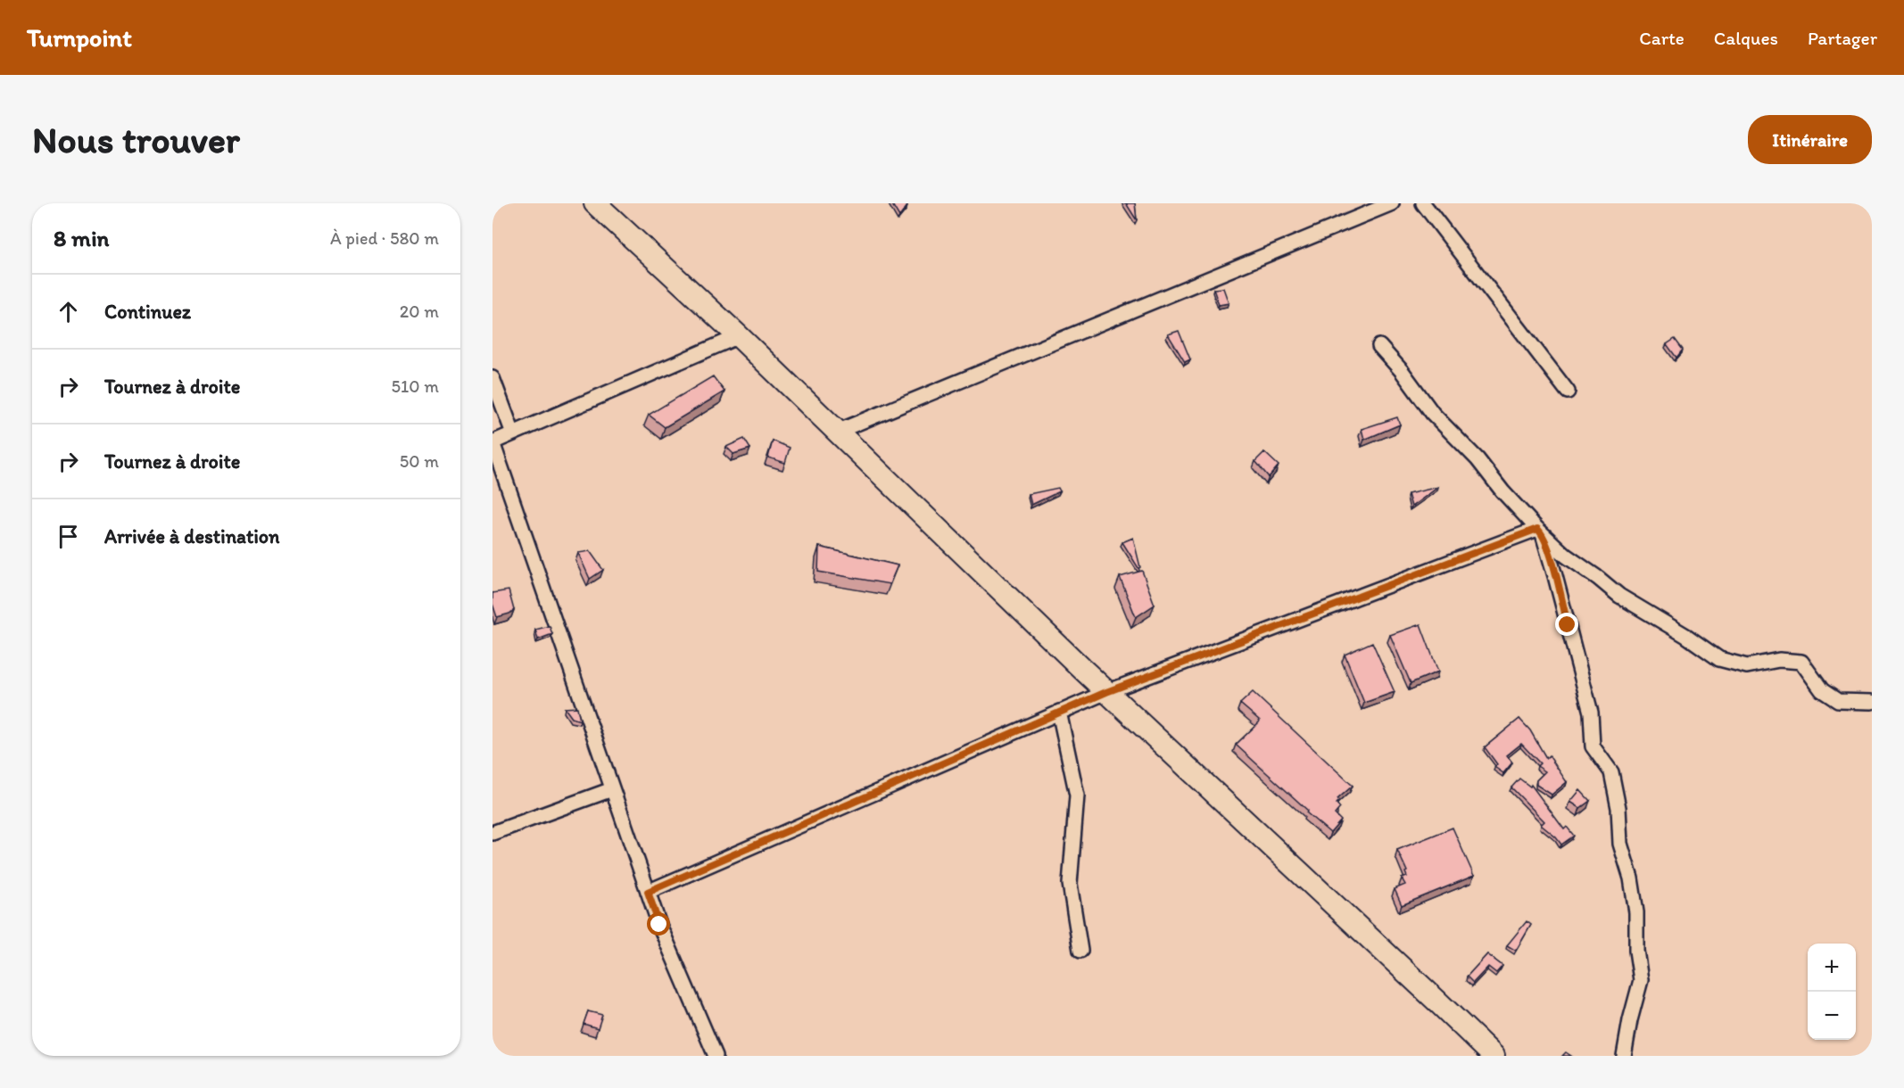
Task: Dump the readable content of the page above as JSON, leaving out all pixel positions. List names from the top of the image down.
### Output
{
  "page": {
    "header": "Turnpoint",
    "nav": ["Carte", "Calques", "Partager"],
    "buttons": "Itinéraire",
    "title": "Nous trouver",
    "heading": ["8 min", "À pied · 580 m"],
    "list": [
      ["Continuez", "20 m"],
      ["Tournez à droite", "510 m"],
      ["Tournez à droite", "50 m"],
      "Arrivée à destination"
    ],
    "map_buttons": ["+", "−"]
  }
}
